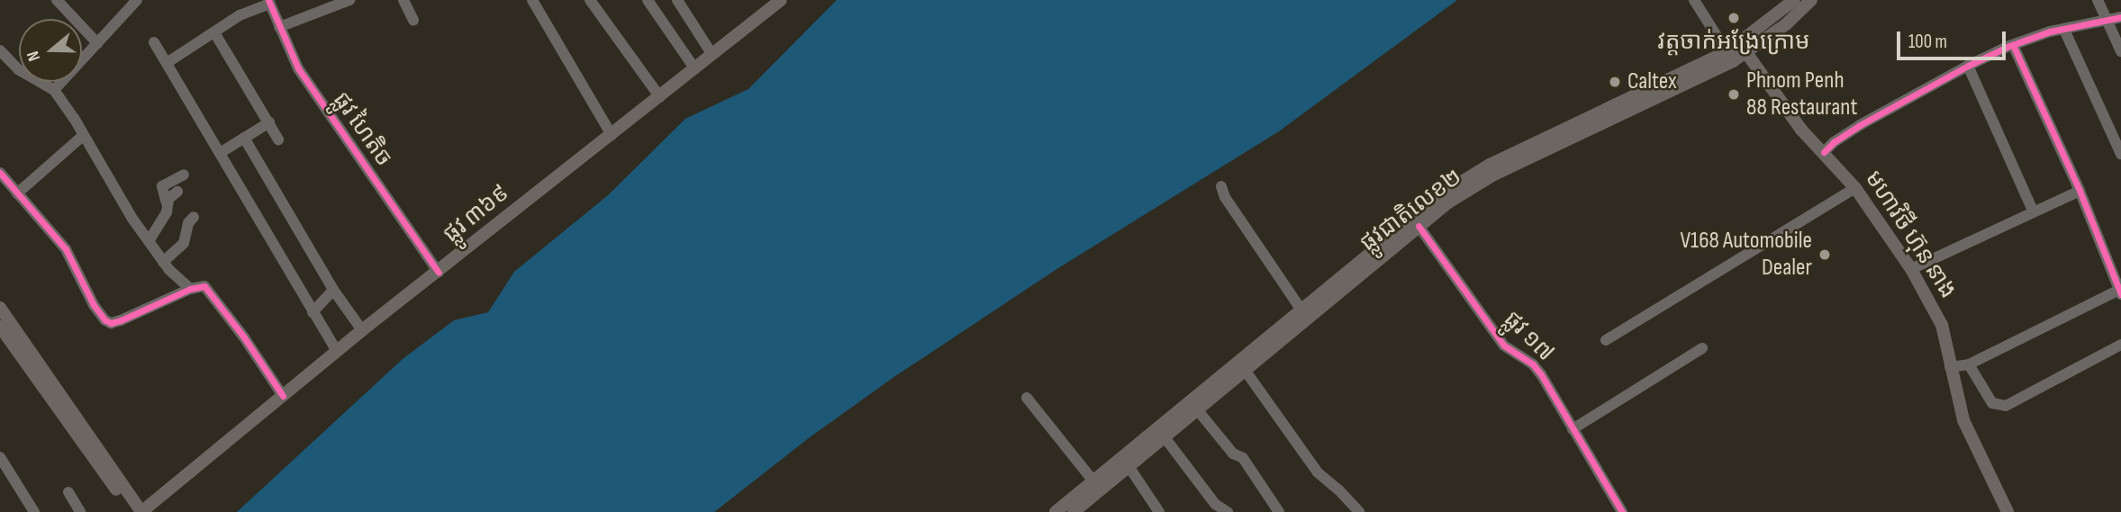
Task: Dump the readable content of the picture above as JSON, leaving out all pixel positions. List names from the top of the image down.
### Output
{
  "streets": {
    "main road": ["ផ្លូវជាតិលេខ២", "ផ្លូវ ៣៦៩", "មហាវិថី ហ៊ុន នាង"],
    "street": ["ផ្លូវ ហៃតិច", "ផ្លូវ ១៧"]
  },
  "crossings": [
    ["ផ្លូវ ហៃតិច", "ផ្លូវ ៣៦៩"],
    ["ផ្លូវជាតិលេខ២", "មហាវិថី ហ៊ុន នាង"],
    ["ផ្លូវជាតិលេខ២", "ផ្លូវ ១៧"]
  ],
  "places": [
    "វត្តចាក់អង្រែក្រោម",
    "Caltex",
    "Phnom Penh 88 Restaurant",
    "V168 Automobile Dealer"
  ],
  "scale_bar": "100 m",
  "north": "left"
}
